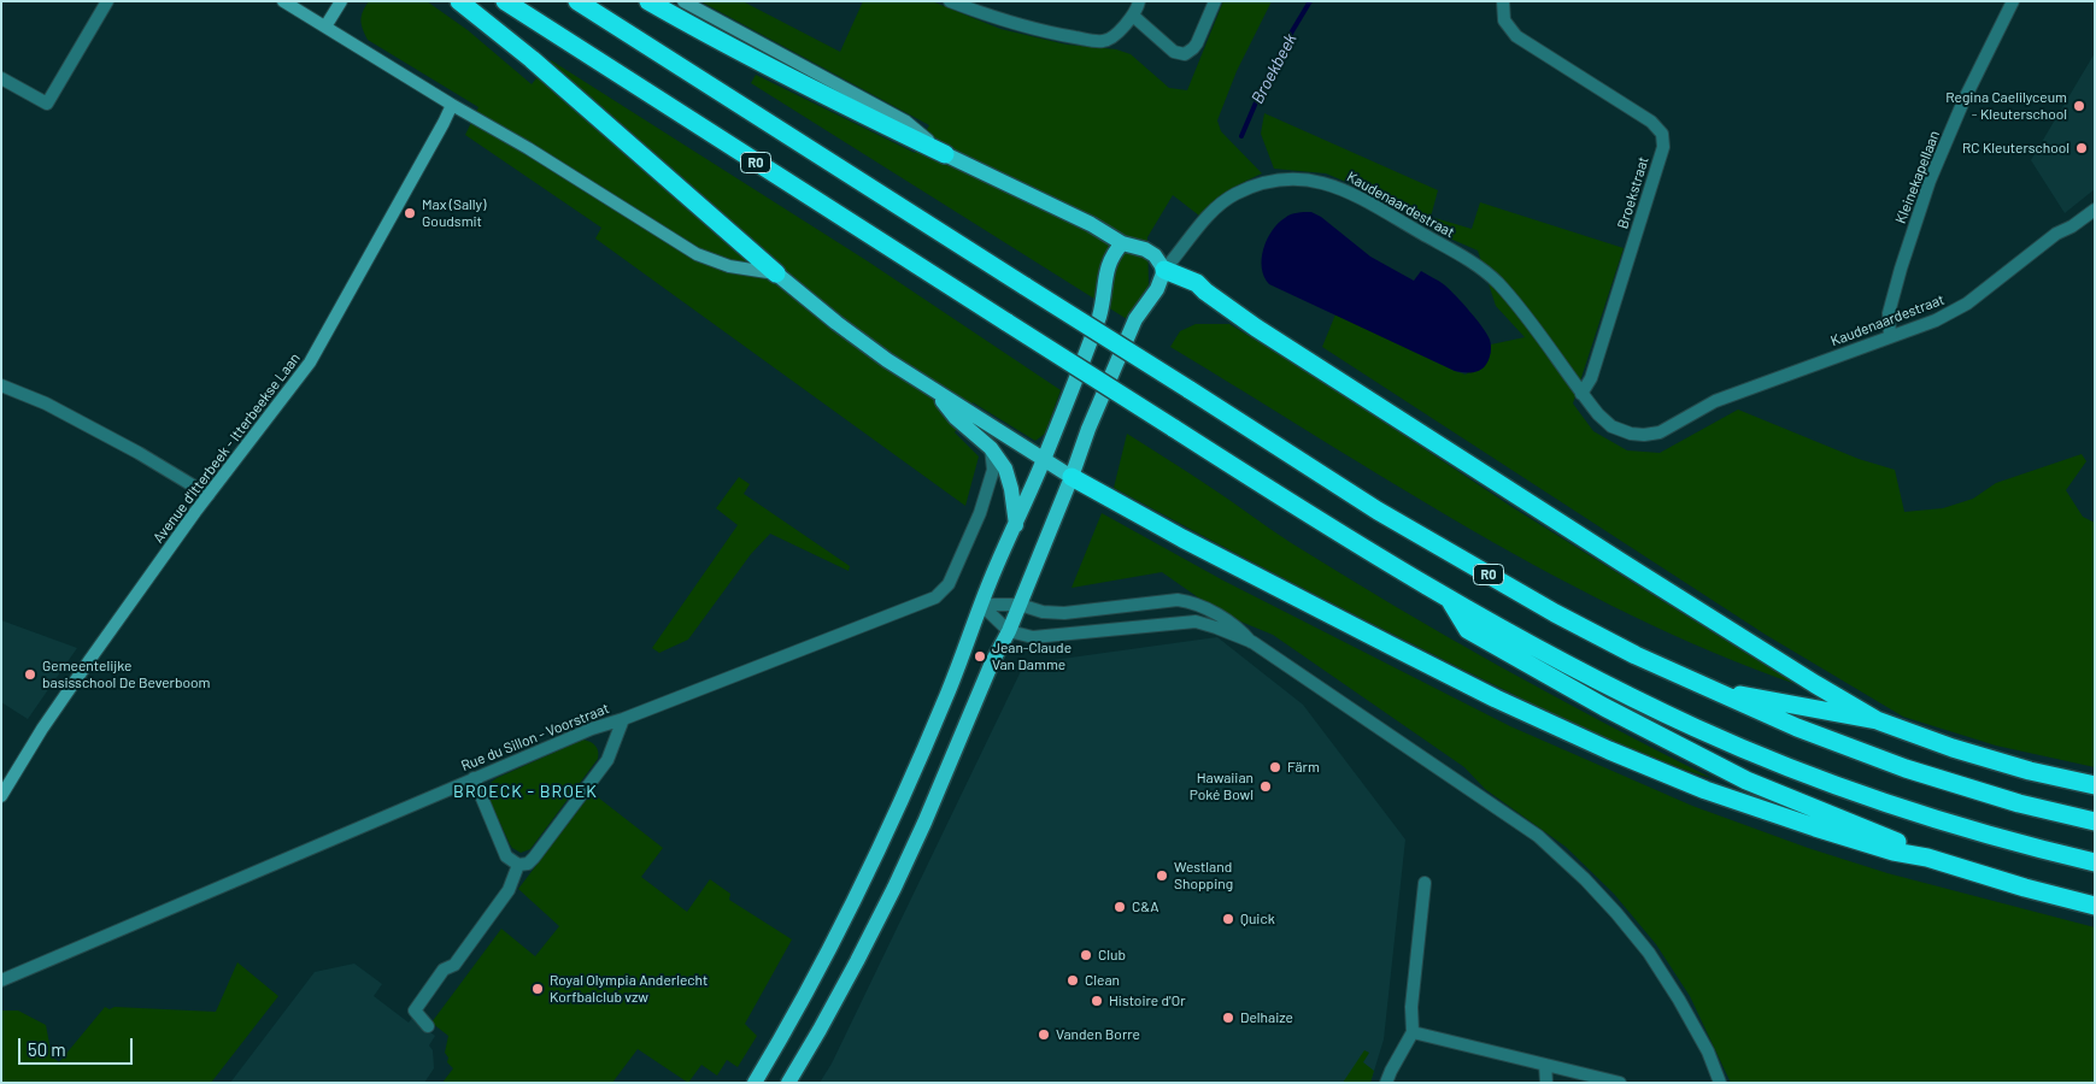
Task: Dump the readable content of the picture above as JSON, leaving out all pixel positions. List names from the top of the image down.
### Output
{
  "streets": {
    "highway": ["R0"],
    "street": [
      "Kleinekapellaan",
      "Broekstraat",
      "Kaudenaardestraat",
      "Avenue d'Itterbeek - Itterbeekse Laan",
      "Rue du Sillon - Voorstraat"
    ]
  },
  "crossings": [
    ["Kleinekapellaan", "Kaudenaardestraat"],
    ["Broekstraat", "Kaudenaardestraat"]
  ],
  "districts": ["BROECK - BROEK"],
  "water": ["Broekbeek"],
  "places": [
    "Regina Caelilyceum - Kleuterschool",
    "RC Kleuterschool",
    "Max (Sally) Goudsmit",
    "Jean-Claude Van Damme",
    "Gemeentelijke basisschool De Beverboom",
    "Färm",
    "Hawaiian Poké Bowl",
    "Westland Shopping",
    "C&A",
    "Quick",
    "Club",
    "Clean",
    "Royal Olympia Anderlecht Korfbalclub vzw",
    "Histoire d'Or",
    "Delhaize",
    "Vanden Borre"
  ],
  "scale_bar": "50 m"
}
